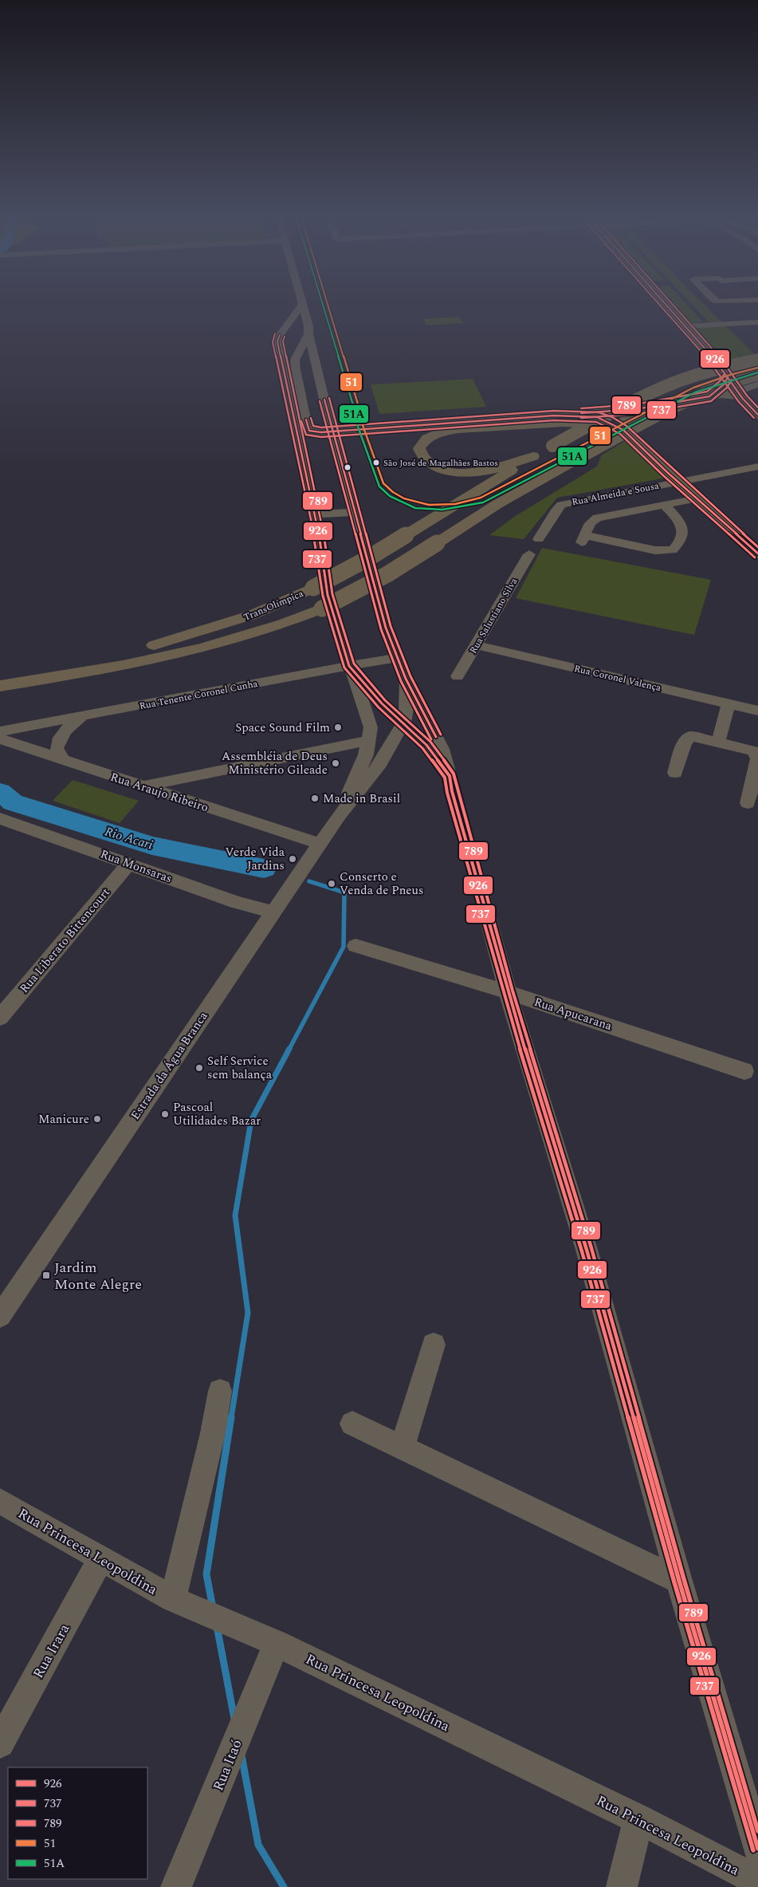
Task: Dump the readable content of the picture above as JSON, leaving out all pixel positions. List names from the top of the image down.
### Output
{
  "streets": {
    "highway": ["TransOlímpica"],
    "street": [
      "Rua Almeida e Sousa",
      "Rua Salustiano Silva",
      "Rua Coronel Valença",
      "Rua Tenente Coronel Cunha",
      "Rua Araujo Ribeiro",
      "Rua Monsaras",
      "Rua Liberato Bittencourt",
      "Rua Apucarana",
      "Estrada da Água Branca",
      "Rua Princesa Leopoldina",
      "Rua Irara",
      "Rua Itaó"
    ]
  },
  "crossings": [
    ["Rua Salustiano Silva", "Rua Coronel Valença"],
    ["Rua Tenente Coronel Cunha", "Estrada da Água Branca"],
    ["Rua Araujo Ribeiro", "Estrada da Água Branca"],
    ["Rua Monsaras", "Rua Liberato Bittencourt"],
    ["Rua Monsaras", "Estrada da Água Branca"],
    ["Rua Princesa Leopoldina", "Rua Irara"],
    ["Rua Princesa Leopoldina", "Rua Itaó"]
  ],
  "water": ["Rio Acari"],
  "places": {
    "other": [
      "São José de Magalhães Bastos",
      "Space Sound Film",
      "Assembléia de Deus Ministério Gileade",
      "Made in Brasil",
      "Verde Vida Jardins",
      "Conserto e Venda de Pneus",
      "Self Service sem balança",
      "Pascoal Utilidades Bazar",
      "Manicure"
    ],
    "transit": ["Jardim Monte Alegre"]
  },
  "lines": [
    "transit line 926",
    "transit line 737",
    "transit line 789",
    "transit line 51",
    "transit line 51A"
  ],
  "legend": [
    "926",
    "737",
    "789",
    "51",
    "51A"
  ]
}
